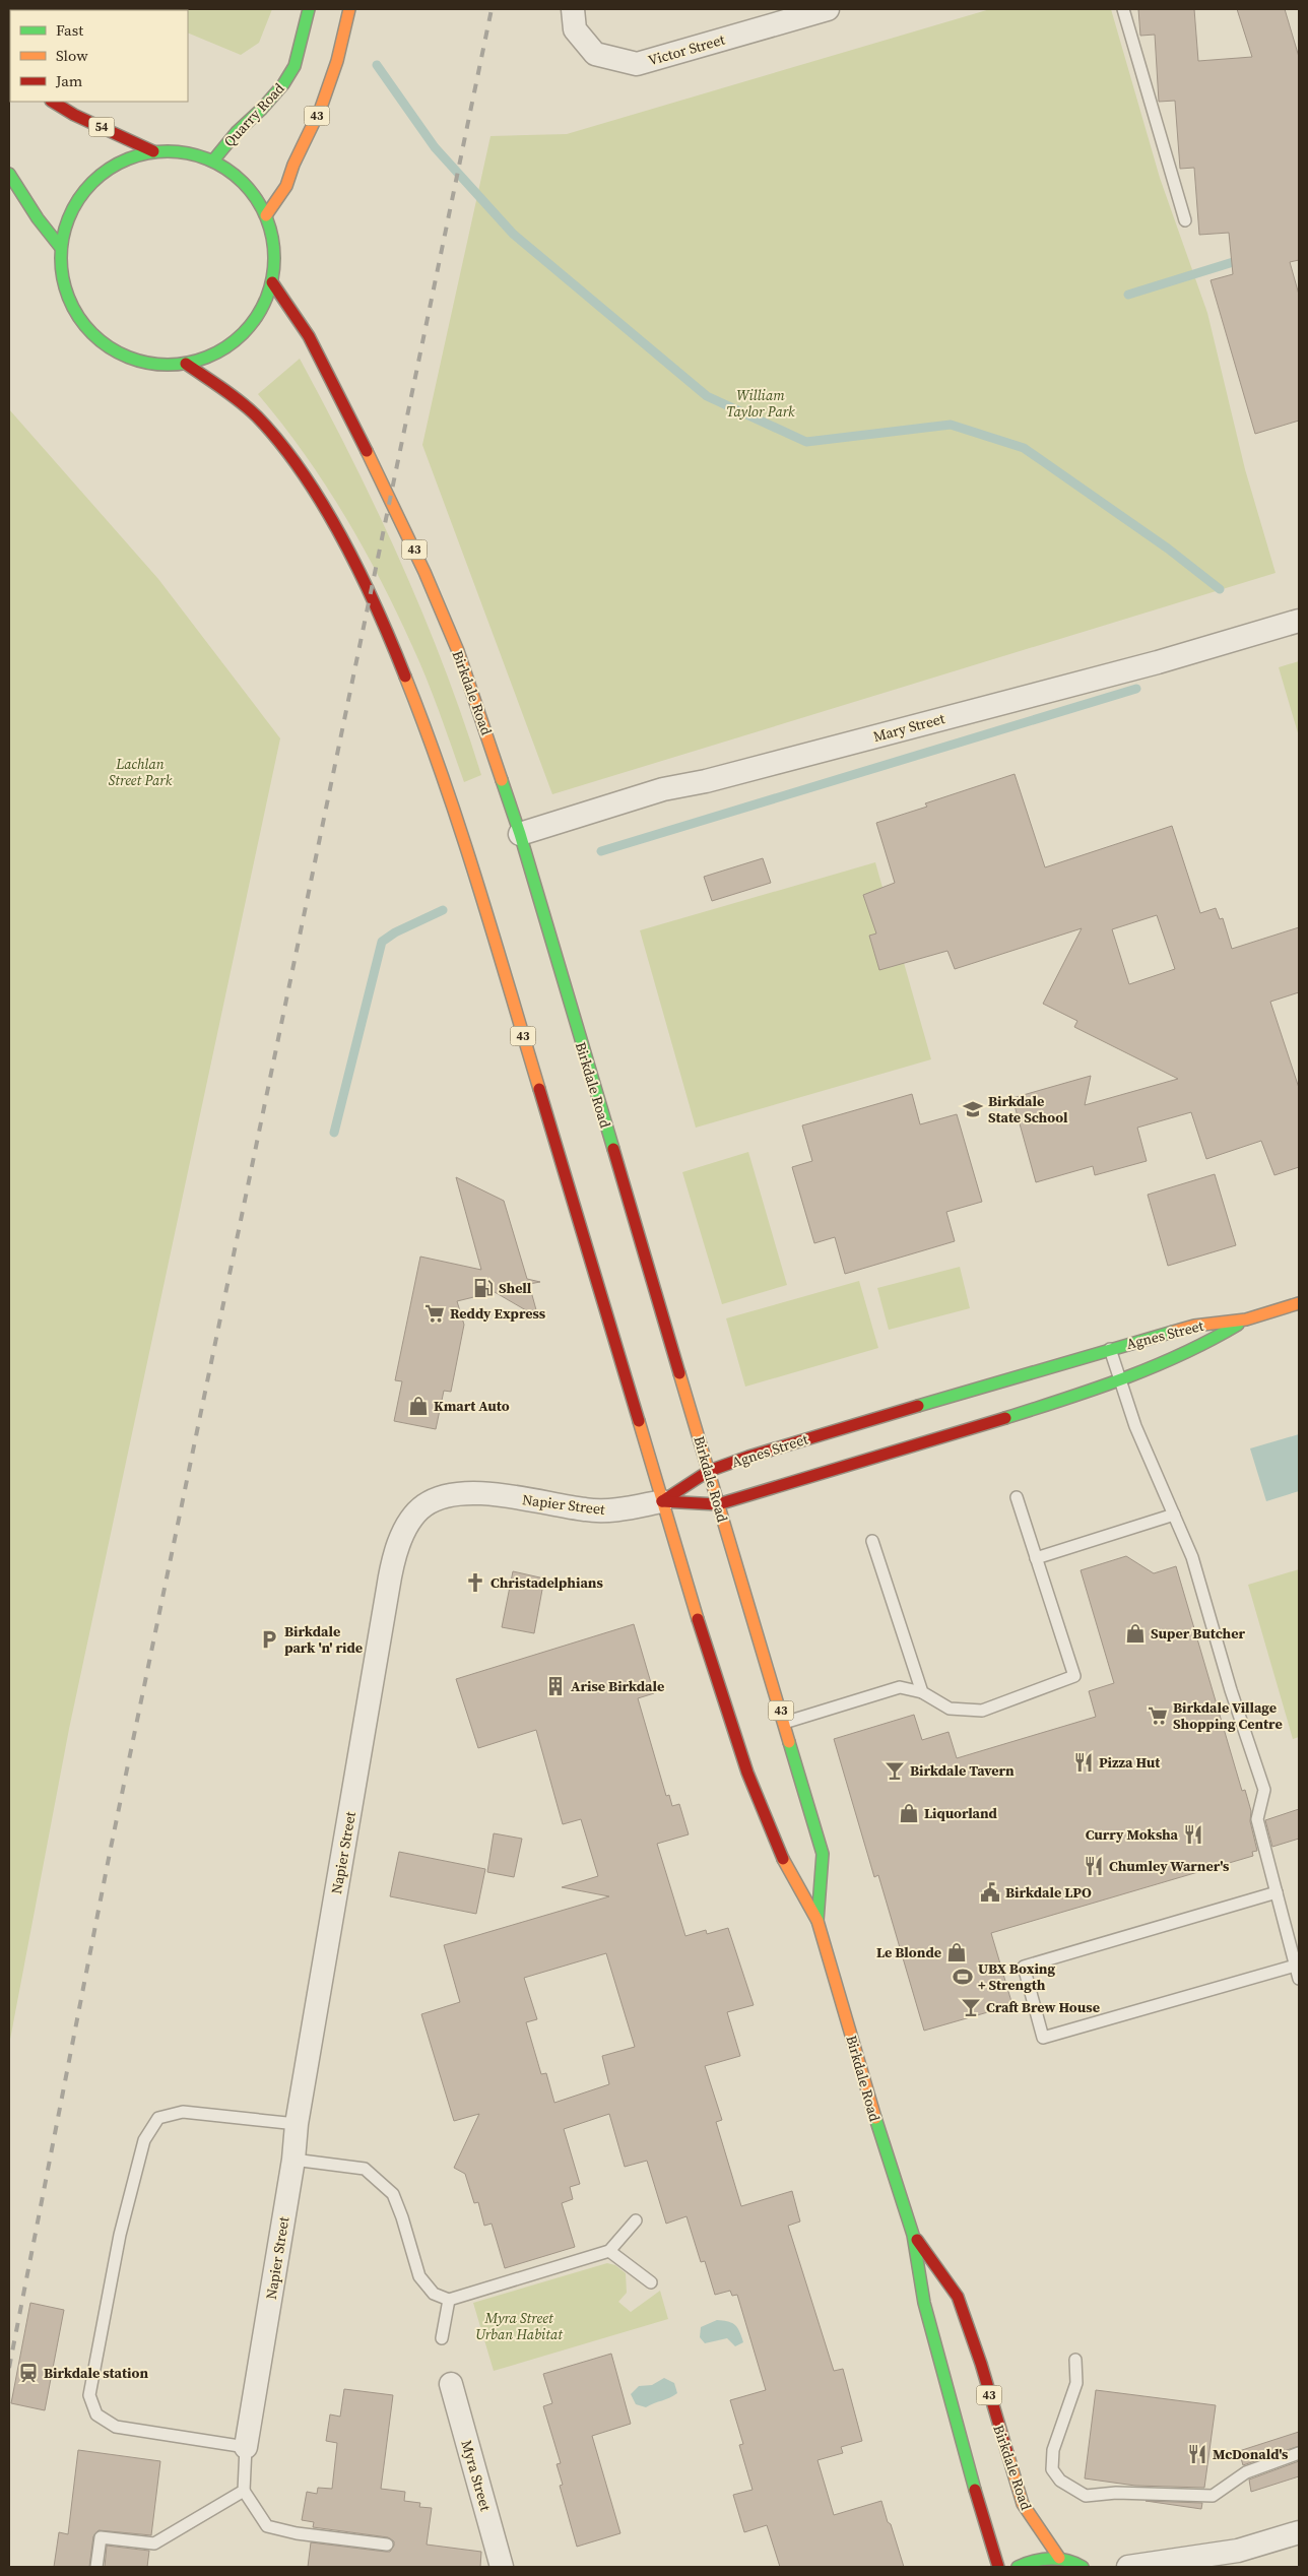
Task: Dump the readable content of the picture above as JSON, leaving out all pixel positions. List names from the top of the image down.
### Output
{
  "streets": {
    "main road": [
      "Quarry Road",
      "43",
      "54",
      "Birkdale Road",
      "Agnes Street"
    ],
    "street": [
      "Victor Street",
      "Mary Street",
      "Napier Street",
      "Myra Street"
    ]
  },
  "crossings": [
    ["Birkdale Road", "Mary Street"],
    ["Birkdale Road", "Agnes Street"],
    ["Birkdale Road", "Napier Street"],
    ["Agnes Street", "Napier Street"]
  ],
  "parks": ["William Taylor Park", "Lachlan Street Park", "Myra Street Urban Habitat"],
  "places": {
    "school or university": ["Birkdale State School"],
    "fuel station": ["Shell"],
    "supermarket": ["Reddy Express", "Birkdale Village Shopping Centre"],
    "shop": [
      "Kmart Auto",
      "Super Butcher",
      "Liquorland",
      "Le Blonde"
    ],
    "church": ["Christadelphians"],
    "parking": ["Birkdale park 'n' ride"],
    "building": ["Arise Birkdale"],
    "restaurant": [
      "Pizza Hut",
      "Curry Moksha",
      "Chumley Warner's",
      "McDonald's"
    ],
    "bar": ["Birkdale Tavern", "Craft Brew House"],
    "public building": ["Birkdale LPO"],
    "sports": ["UBX Boxing + Strength"],
    "station": ["Birkdale station"]
  },
  "legend": ["Fast", "Slow", "Jam"]
}
